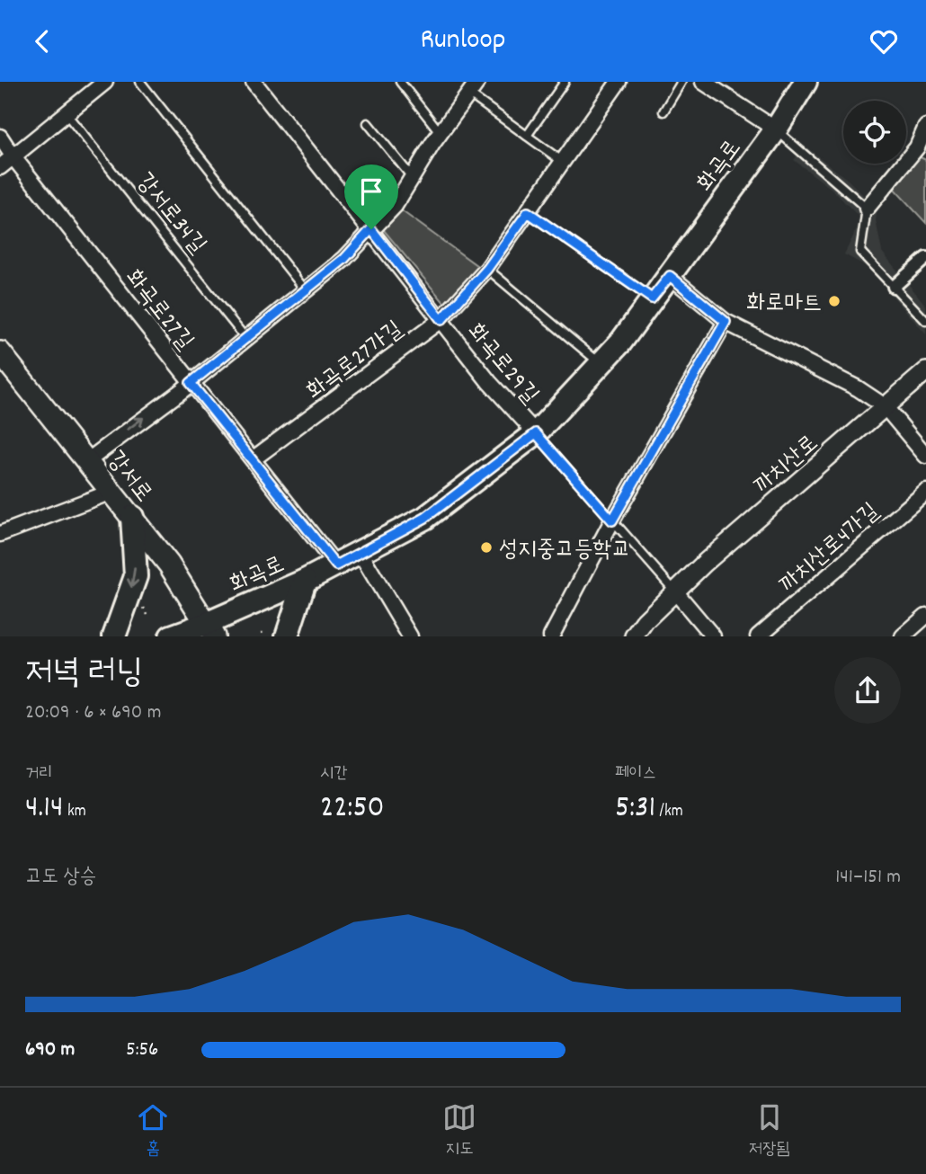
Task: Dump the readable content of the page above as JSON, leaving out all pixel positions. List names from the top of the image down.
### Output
{
  "streets": {
    "main road": ["화곡로", "강서로"],
    "street": [
      "화곡로27길",
      "화곡로27가길",
      "화곡로29길",
      "까치산로",
      "까치산로4가길"
    ],
    "lane": ["강서로34길"]
  },
  "crossings": [
    ["화곡로", "화곡로27길"],
    ["화곡로", "화곡로29길"],
    ["화곡로", "강서로"],
    ["화곡로27길", "화곡로27가길"],
    ["화곡로27가길", "화곡로29길"]
  ],
  "places": ["화로마트", "성지중고등학교"],
  "page": {
    "header": "Runloop",
    "heading": ["저녁 러닝", "20:09 · 6 × 690 m"],
    "stats": [
      ["거리", "4.14 km"],
      ["시간", "22:50"],
      ["페이스", "5:31 /km"]
    ],
    "chart": ["고도 상승", "141–151 m"],
    "list": [
      {
        "name": "690 m",
        "note": "5:56"
      }
    ],
    "tabs": ["홈", "지도", "저장됨"]
  }
}
